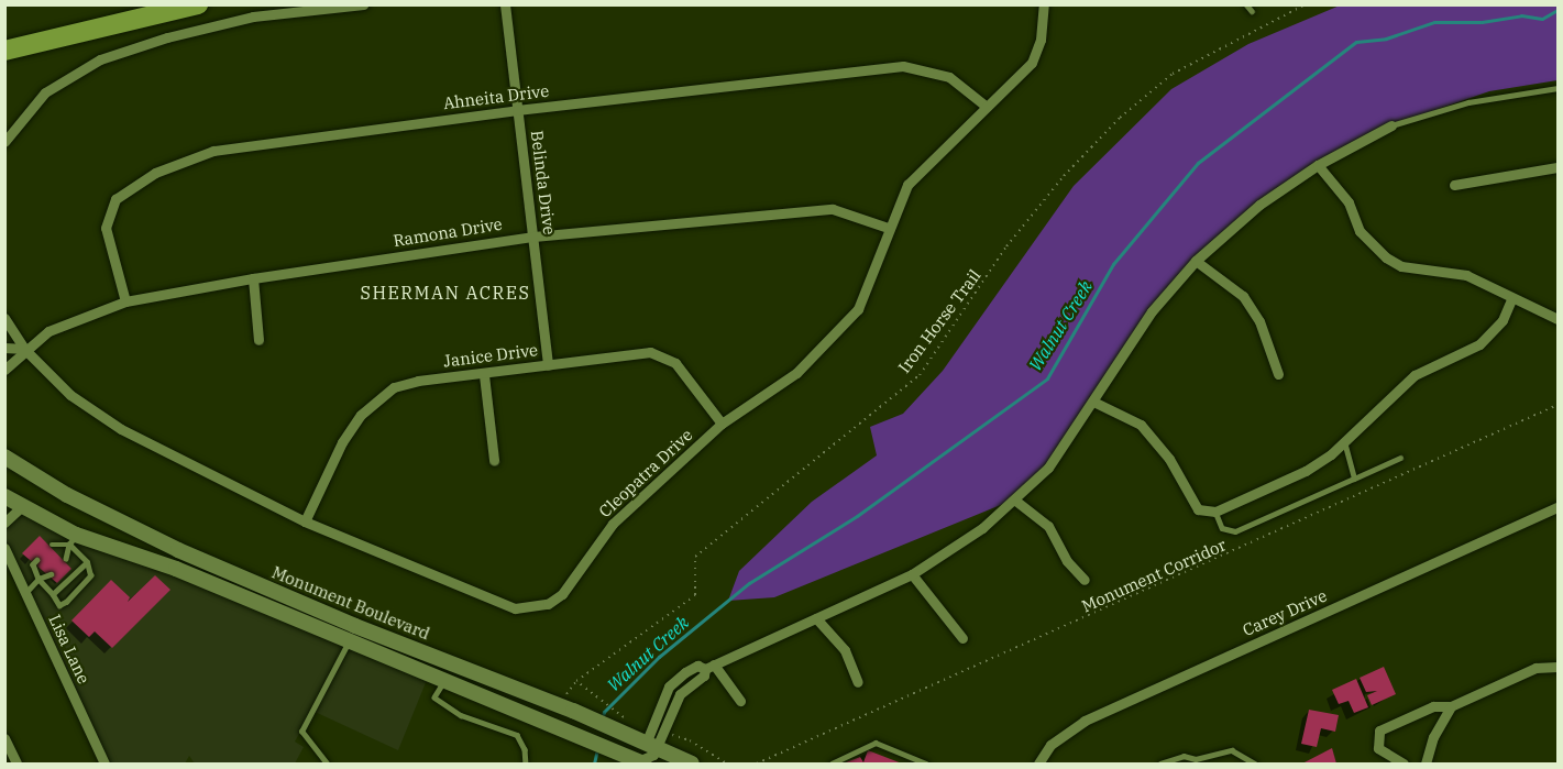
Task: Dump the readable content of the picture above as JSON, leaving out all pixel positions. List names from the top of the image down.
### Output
{
  "streets": {
    "main road": ["Monument Boulevard"],
    "street": [
      "Ahneita Drive",
      "Belinda Drive",
      "Ramona Drive",
      "Janice Drive",
      "Cleopatra Drive",
      "Carey Drive",
      "Lisa Lane"
    ],
    "path": ["Iron Horse Trail", "Monument Corridor"]
  },
  "crossings": [
    ["Ahneita Drive", "Belinda Drive"],
    ["Ahneita Drive", "Ramona Drive"],
    ["Ahneita Drive", "Cleopatra Drive"],
    ["Belinda Drive", "Ramona Drive"],
    ["Belinda Drive", "Janice Drive"],
    ["Ramona Drive", "Cleopatra Drive"],
    ["Iron Horse Trail", "Monument Boulevard"],
    ["Janice Drive", "Cleopatra Drive"]
  ],
  "districts": ["SHERMAN ACRES"],
  "water": ["Walnut Creek"]
}
